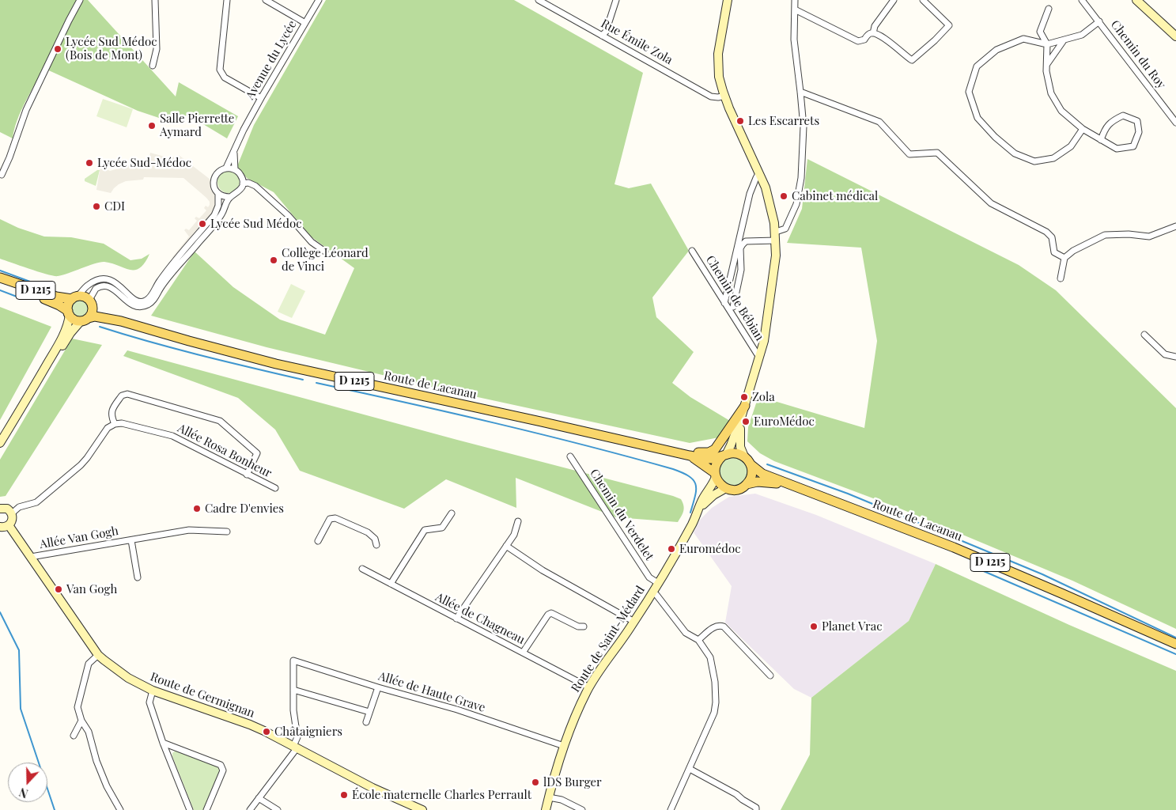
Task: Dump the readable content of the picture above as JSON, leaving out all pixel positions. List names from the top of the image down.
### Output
{
  "streets": {
    "main road": ["D 1215", "Route de Lacanau"],
    "street": [
      "Rue Émile Zola",
      "Chemin du Roy",
      "Avenue du Lycée",
      "Chemin de Bébian",
      "Allée Rosa Bonheur",
      "Chemin du Verdelet",
      "Allée Van Gogh",
      "Allée de Chagneau",
      "Route de Saint-Médard",
      "Allée de Haute Grave",
      "Route de Germignan"
    ]
  },
  "crossings": [
    ["D 1215", "Route de Lacanau"],
    ["Route de Lacanau", "Route de Saint-Médard"],
    ["Chemin du Verdelet", "Route de Saint-Médard"],
    ["Allée Van Gogh", "Route de Germignan"],
    ["Allée de Chagneau", "Route de Saint-Médard"],
    ["Route de Saint-Médard", "Allée de Haute Grave"]
  ],
  "places": [
    "Lycée Sud Médoc (Bois de Mont)",
    "Les Escarrets",
    "Salle Pierrette Aymard",
    "Lycée Sud-Médoc",
    "Cabinet médical",
    "CDI",
    "Lycée Sud Médoc",
    "Collège Léonard de Vinci",
    "Zola",
    "EuroMédoc",
    "Cadre D'envies",
    "Euromédoc",
    "Van Gogh",
    "Planet Vrac",
    "Châtaigniers",
    "lDS Burger",
    "École maternelle Charles Perrault"
  ],
  "north": "bottom"
}
